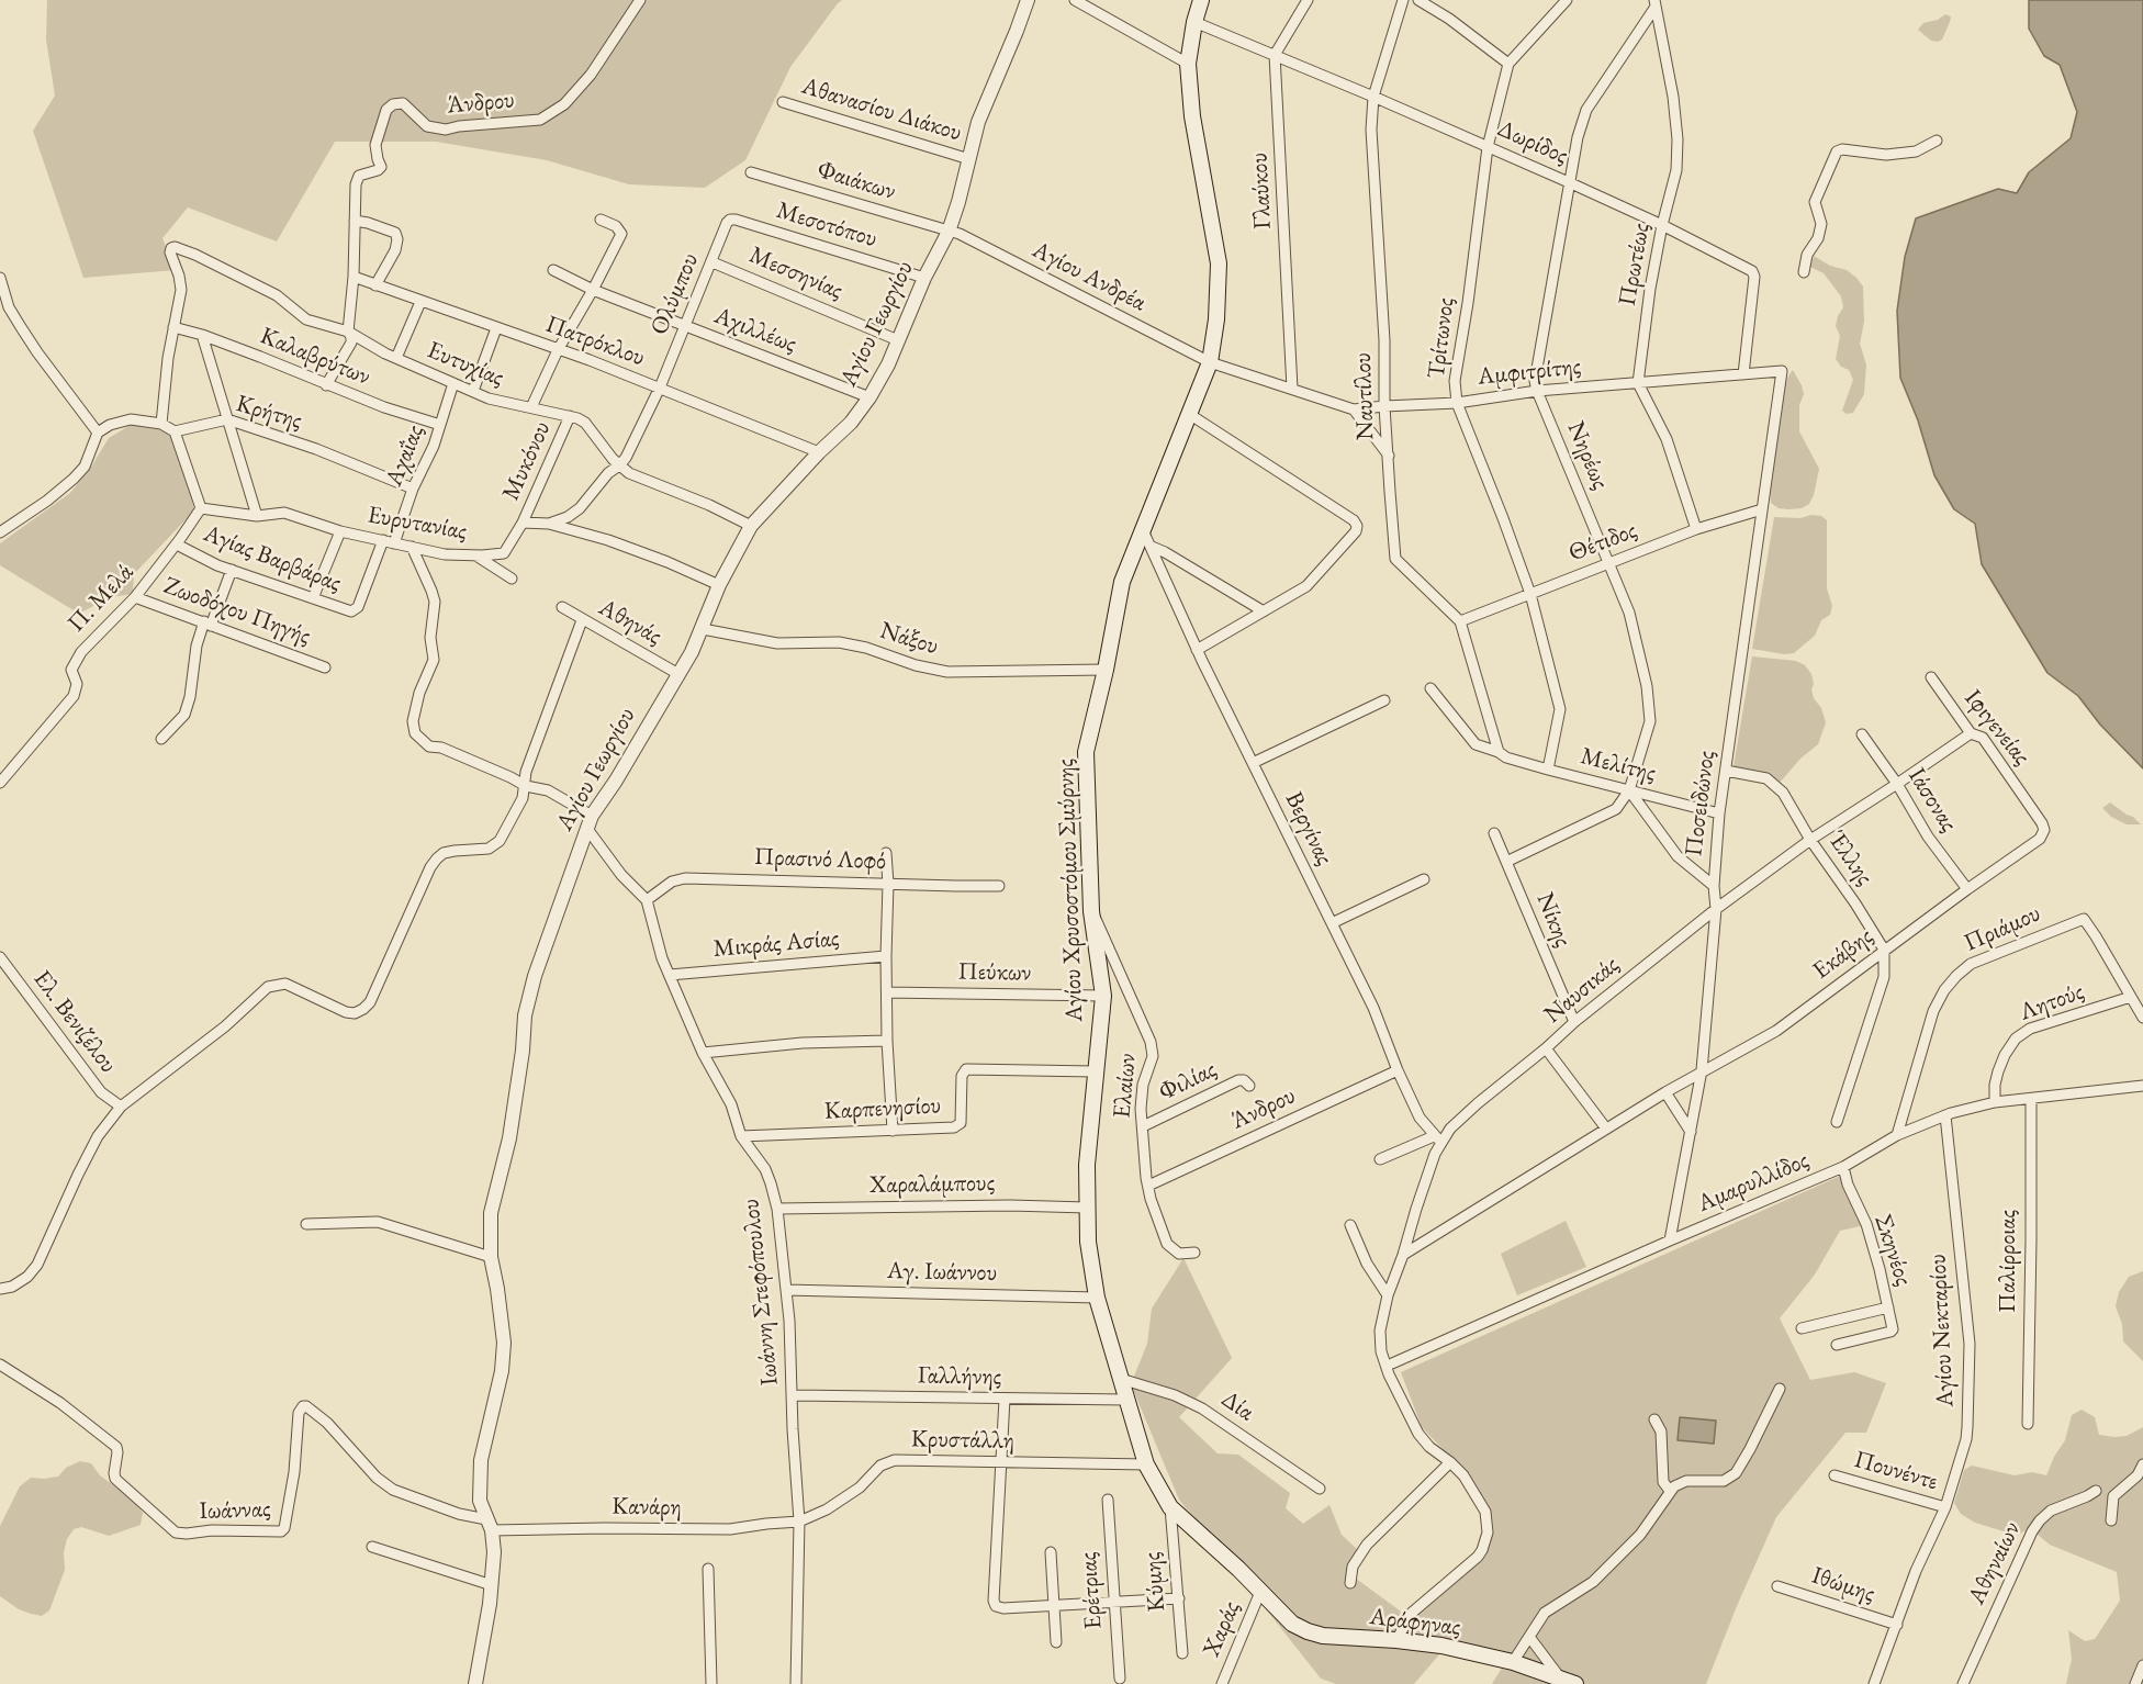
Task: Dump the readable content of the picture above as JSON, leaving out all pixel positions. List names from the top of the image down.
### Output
{
  "streets": {
    "main road": ["Αγίου Χρυσοστόμου Σμύρνης", "Αράφηνας"],
    "street": [
      "Άνδρου",
      "Αθανασίου Διάκου",
      "Δωρίδος",
      "Φαιάκων",
      "Γλαύκου",
      "Μεσοτόπου",
      "Πρωτέως",
      "Μεσσηνίας",
      "Αγίου Ανδρέα",
      "Ολύμπου",
      "Αγίου Γεωργίου",
      "Αχιλλέως",
      "Τρίτωνος",
      "Πατρόκλου",
      "Καλαβρύτων",
      "Ευτυχίας",
      "Αμφιτρίτης",
      "Ναυτίλου",
      "Κρήτης",
      "Αχαΐας",
      "Νηρέως",
      "Μυκόνου",
      "Ευρυτανίας",
      "Θέτιδος",
      "Αγίας Βαρβάρας",
      "Π. Μελά",
      "Ζωοδόχου Πηγής",
      "Αθηνάς",
      "Νάξου",
      "Ιφιγενείας",
      "Μελίτης",
      "Ιάσονας",
      "Ποσειδώνος",
      "Βεργίνας",
      "Έλλης",
      "Πρασινό Λοφό",
      "Νίκης",
      "Πριάμου",
      "Μικράς Ασίας",
      "Εκάβης",
      "Πεύκων",
      "Ναυσικάς",
      "Λητούς",
      "Ελ. Βενιζέλου",
      "Φιλίας",
      "Ελαίων",
      "Καρπενησίου",
      "Αμαρυλλίδος",
      "Χαραλάμπους",
      "Σκηνέος",
      "Παλίρροιας",
      "Αγ. Ιωάννου",
      "Ιωάννη Στεφόπουλου",
      "Αγίου Νεκταρίου",
      "Γαλλήνης",
      "Δία",
      "Κρυστάλλη",
      "Πουνέντε",
      "Κανάρη",
      "Ιωάννας",
      "Αθηναίων",
      "Κύμης",
      "Ιθώμης",
      "Ερέτριας",
      "Χαράς"
    ]
  },
  "crossings": [
    ["Άνδρου", "Πατρόκλου"],
    ["Άνδρου", "Καλαβρύτων"],
    ["Άνδρου", "Ευτυχίας"],
    ["Άνδρου", "Βεργίνας"],
    ["Άνδρου", "Ελαίων"],
    ["Αθανασίου Διάκου", "Αγίου Γεωργίου"],
    ["Δωρίδος", "Γλαύκου"],
    ["Δωρίδος", "Πρωτέως"],
    ["Δωρίδος", "Τρίτωνος"],
    ["Δωρίδος", "Αμφιτρίτης"],
    ["Δωρίδος", "Ναυτίλου"],
    ["Δωρίδος", "Νηρέως"],
    ["Δωρίδος", "Αγίου Χρυσοστόμου Σμύρνης"],
    ["Φαιάκων", "Αγίου Ανδρέα"],
    ["Φαιάκων", "Αγίου Γεωργίου"],
    ["Γλαύκου", "Αμφιτρίτης"],
    ["Μεσοτόπου", "Ολύμπου"],
    ["Μεσοτόπου", "Αγίου Γεωργίου"],
    ["Πρωτέως", "Αμφιτρίτης"],
    ["Πρωτέως", "Νηρέως"],
    ["Μεσσηνίας", "Ολύμπου"],
    ["Μεσσηνίας", "Αγίου Γεωργίου"],
    ["Αγίου Ανδρέα", "Αγίου Γεωργίου"],
    ["Αγίου Ανδρέα", "Αμφιτρίτης"],
    ["Αγίου Ανδρέα", "Αγίου Χρυσοστόμου Σμύρνης"],
    ["Ολύμπου", "Αχιλλέως"],
    ["Ολύμπου", "Πατρόκλου"],
    ["Ολύμπου", "Ευτυχίας"],
    ["Αγίου Γεωργίου", "Αχιλλέως"],
    ["Αγίου Γεωργίου", "Πατρόκλου"],
    ["Αγίου Γεωργίου", "Ευτυχίας"],
    ["Αγίου Γεωργίου", "Αθηνάς"],
    ["Αγίου Γεωργίου", "Νάξου"],
    ["Αγίου Γεωργίου", "Κανάρη"],
    ["Αγίου Γεωργίου", "Ιωάννας"],
    ["Τρίτωνος", "Αμφιτρίτης"],
    ["Τρίτωνος", "Θέτιδος"],
    ["Τρίτωνος", "Μελίτης"],
    ["Καλαβρύτων", "Ευτυχίας"],
    ["Καλαβρύτων", "Αχαΐας"],
    ["Ευτυχίας", "Αχαΐας"],
    ["Ευτυχίας", "Μυκόνου"],
    ["Αμφιτρίτης", "Ναυτίλου"],
    ["Αμφιτρίτης", "Νηρέως"],
    ["Αμφιτρίτης", "Ποσειδώνος"],
    ["Αμφιτρίτης", "Αγίου Χρυσοστόμου Σμύρνης"],
    ["Ναυτίλου", "Θέτιδος"],
    ["Κρήτης", "Αχαΐας"],
    ["Αχαΐας", "Ευρυτανίας"],
    ["Νηρέως", "Θέτιδος"],
    ["Νηρέως", "Μελίτης"],
    ["Νηρέως", "Νίκης"],
    ["Μυκόνου", "Ευρυτανίας"],
    ["Ευρυτανίας", "Αγίας Βαρβάρας"],
    ["Ευρυτανίας", "Π. Μελά"],
    ["Θέτιδος", "Ποσειδώνος"],
    ["Αγίας Βαρβάρας", "Π. Μελά"],
    ["Π. Μελά", "Ζωοδόχου Πηγής"],
    ["Νάξου", "Αγίου Χρυσοστόμου Σμύρνης"],
    ["Ιφιγενείας", "Εκάβης"],
    ["Ιφιγενείας", "Ναυσικάς"],
    ["Μελίτης", "Ποσειδώνος"],
    ["Ιάσονας", "Εκάβης"],
    ["Ιάσονας", "Ναυσικάς"],
    ["Ποσειδώνος", "Έλλης"],
    ["Ποσειδώνος", "Εκάβης"],
    ["Ποσειδώνος", "Ναυσικάς"],
    ["Ποσειδώνος", "Αμαρυλλίδος"],
    ["Βεργίνας", "Αγίου Χρυσοστόμου Σμύρνης"],
    ["Βεργίνας", "Ναυσικάς"],
    ["Έλλης", "Εκάβης"],
    ["Έλλης", "Ναυσικάς"],
    ["Πρασινό Λοφό", "Ιωάννη Στεφόπουλου"],
    ["Αγίου Χρυσοστόμου Σμύρνης", "Πεύκων"],
    ["Αγίου Χρυσοστόμου Σμύρνης", "Ελαίων"],
    ["Αγίου Χρυσοστόμου Σμύρνης", "Καρπενησίου"],
    ["Αγίου Χρυσοστόμου Σμύρνης", "Χαραλάμπους"],
    ["Αγίου Χρυσοστόμου Σμύρνης", "Αγ. Ιωάννου"],
    ["Αγίου Χρυσοστόμου Σμύρνης", "Γαλλήνης"],
    ["Αγίου Χρυσοστόμου Σμύρνης", "Δία"],
    ["Αγίου Χρυσοστόμου Σμύρνης", "Κρυστάλλη"],
    ["Αγίου Χρυσοστόμου Σμύρνης", "Κύμης"],
    ["Αγίου Χρυσοστόμου Σμύρνης", "Αράφηνας"],
    ["Αγίου Χρυσοστόμου Σμύρνης", "Χαράς"],
    ["Νίκης", "Ναυσικάς"],
    ["Πριάμου", "Λητούς"],
    ["Πριάμου", "Αμαρυλλίδος"],
    ["Μικράς Ασίας", "Ιωάννη Στεφόπουλου"],
    ["Εκάβης", "Ναυσικάς"],
    ["Λητούς", "Αμαρυλλίδος"],
    ["Φιλίας", "Ελαίων"],
    ["Καρπενησίου", "Ιωάννη Στεφόπουλου"],
    ["Αμαρυλλίδος", "Σκηνέος"],
    ["Αμαρυλλίδος", "Παλίρροιας"],
    ["Αμαρυλλίδος", "Αγίου Νεκταρίου"],
    ["Χαραλάμπους", "Ιωάννη Στεφόπουλου"],
    ["Αγ. Ιωάννου", "Ιωάννη Στεφόπουλου"],
    ["Ιωάννη Στεφόπουλου", "Γαλλήνης"],
    ["Ιωάννη Στεφόπουλου", "Κρυστάλλη"],
    ["Ιωάννη Στεφόπουλου", "Κανάρη"],
    ["Αγίου Νεκταρίου", "Πουνέντε"],
    ["Αγίου Νεκταρίου", "Ιθώμης"],
    ["Κρυστάλλη", "Κανάρη"],
    ["Κανάρη", "Ιωάννας"],
    ["Αράφηνας", "Χαράς"]
  ]
}
